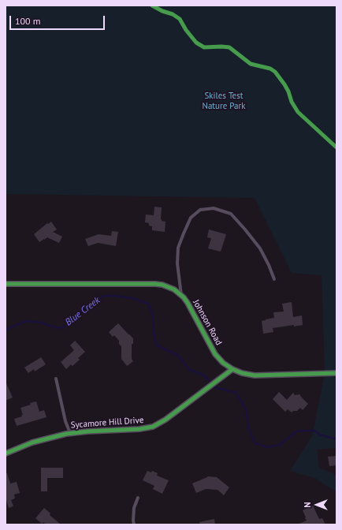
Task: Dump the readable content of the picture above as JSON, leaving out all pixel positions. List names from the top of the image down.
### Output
{
  "streets": {
    "street": ["Johnson Road", "Sycamore Hill Drive"]
  },
  "crossings": [
    ["Johnson Road", "Sycamore Hill Drive"]
  ],
  "water": ["Blue Creek"],
  "parks": ["Skiles Test Nature Park"],
  "scale_bar": "100 m",
  "north": "left"
}
